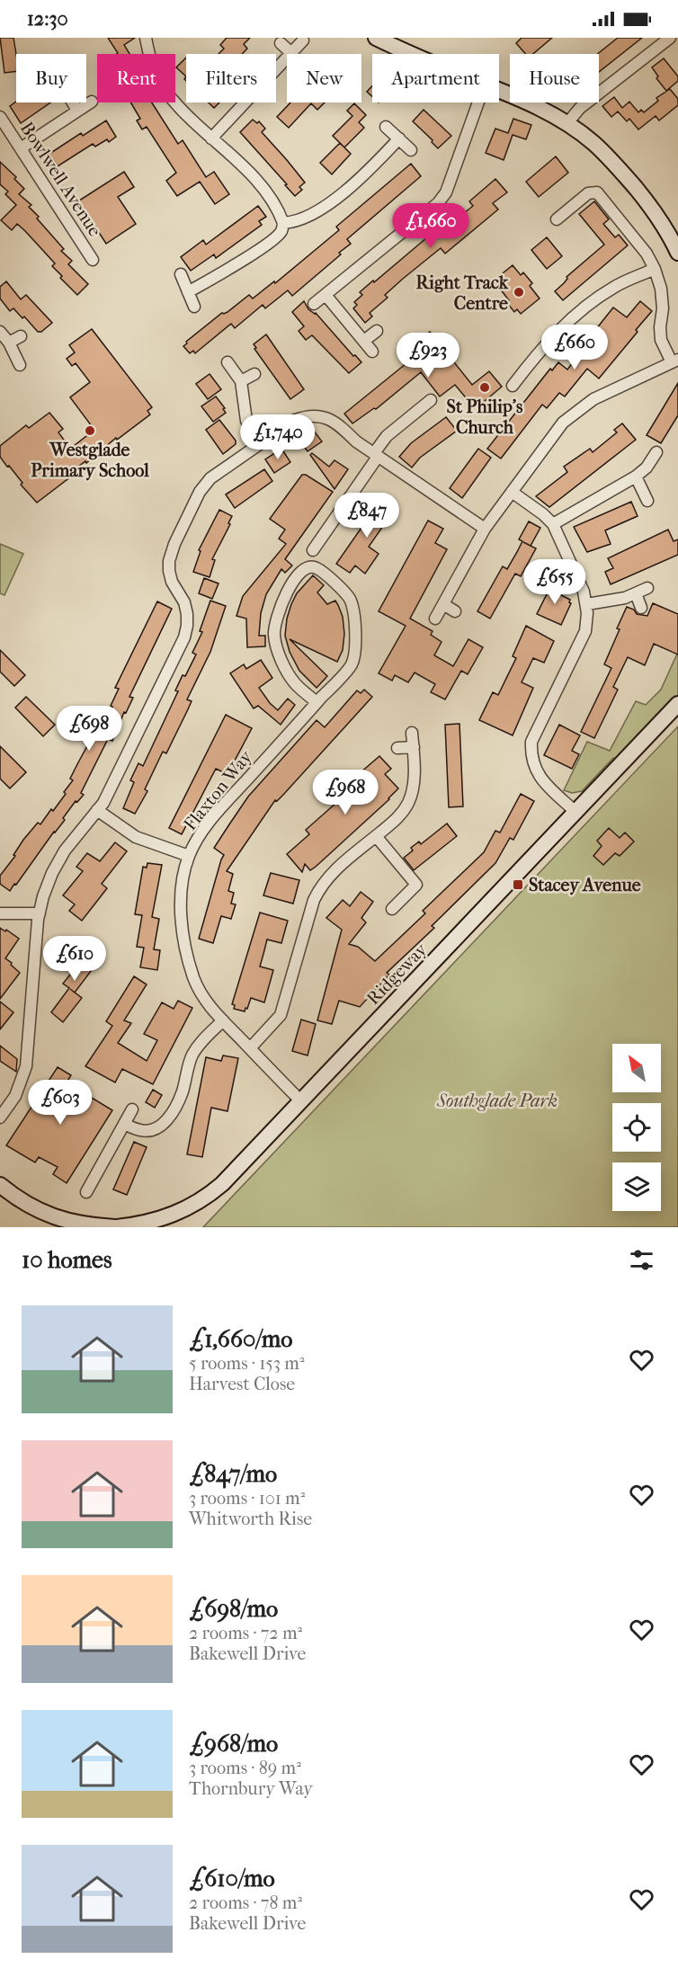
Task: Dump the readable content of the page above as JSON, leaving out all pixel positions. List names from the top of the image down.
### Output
{
  "streets": {
    "street": ["Bowlwell Avenue", "Flaxton Way", "Ridgeway"]
  },
  "crossings": [
    ["Flaxton Way", "Ridgeway"]
  ],
  "parks": ["Southglade Park"],
  "places": {
    "other": ["Right Track Centre", "St Philip's Church", "Westglade Primary School"],
    "transit": ["Stacey Avenue"]
  },
  "north": "top left",
  "page": {
    "status": "12:30",
    "chip": [
      "Buy",
      "Rent",
      "Filters",
      "New",
      "Apartment",
      "House"
    ],
    "price": [
      "£1,660",
      "£660",
      "£923",
      "£1,740",
      "£847",
      "£655",
      "£698",
      "£968",
      "£610",
      "£603"
    ],
    "heading": "10 homes",
    "list": [
      {
        "name": "£1,660/mo",
        "note": "5 rooms · 153 m² · Harvest Close"
      },
      {
        "name": "£847/mo",
        "note": "3 rooms · 101 m² · Whitworth Rise"
      },
      {
        "name": "£698/mo",
        "note": "2 rooms · 72 m² · Bakewell Drive"
      },
      {
        "name": "£968/mo",
        "note": "3 rooms · 89 m² · Thornbury Way"
      },
      {
        "name": "£610/mo",
        "note": "2 rooms · 78 m² · Bakewell Drive"
      }
    ]
  }
}
